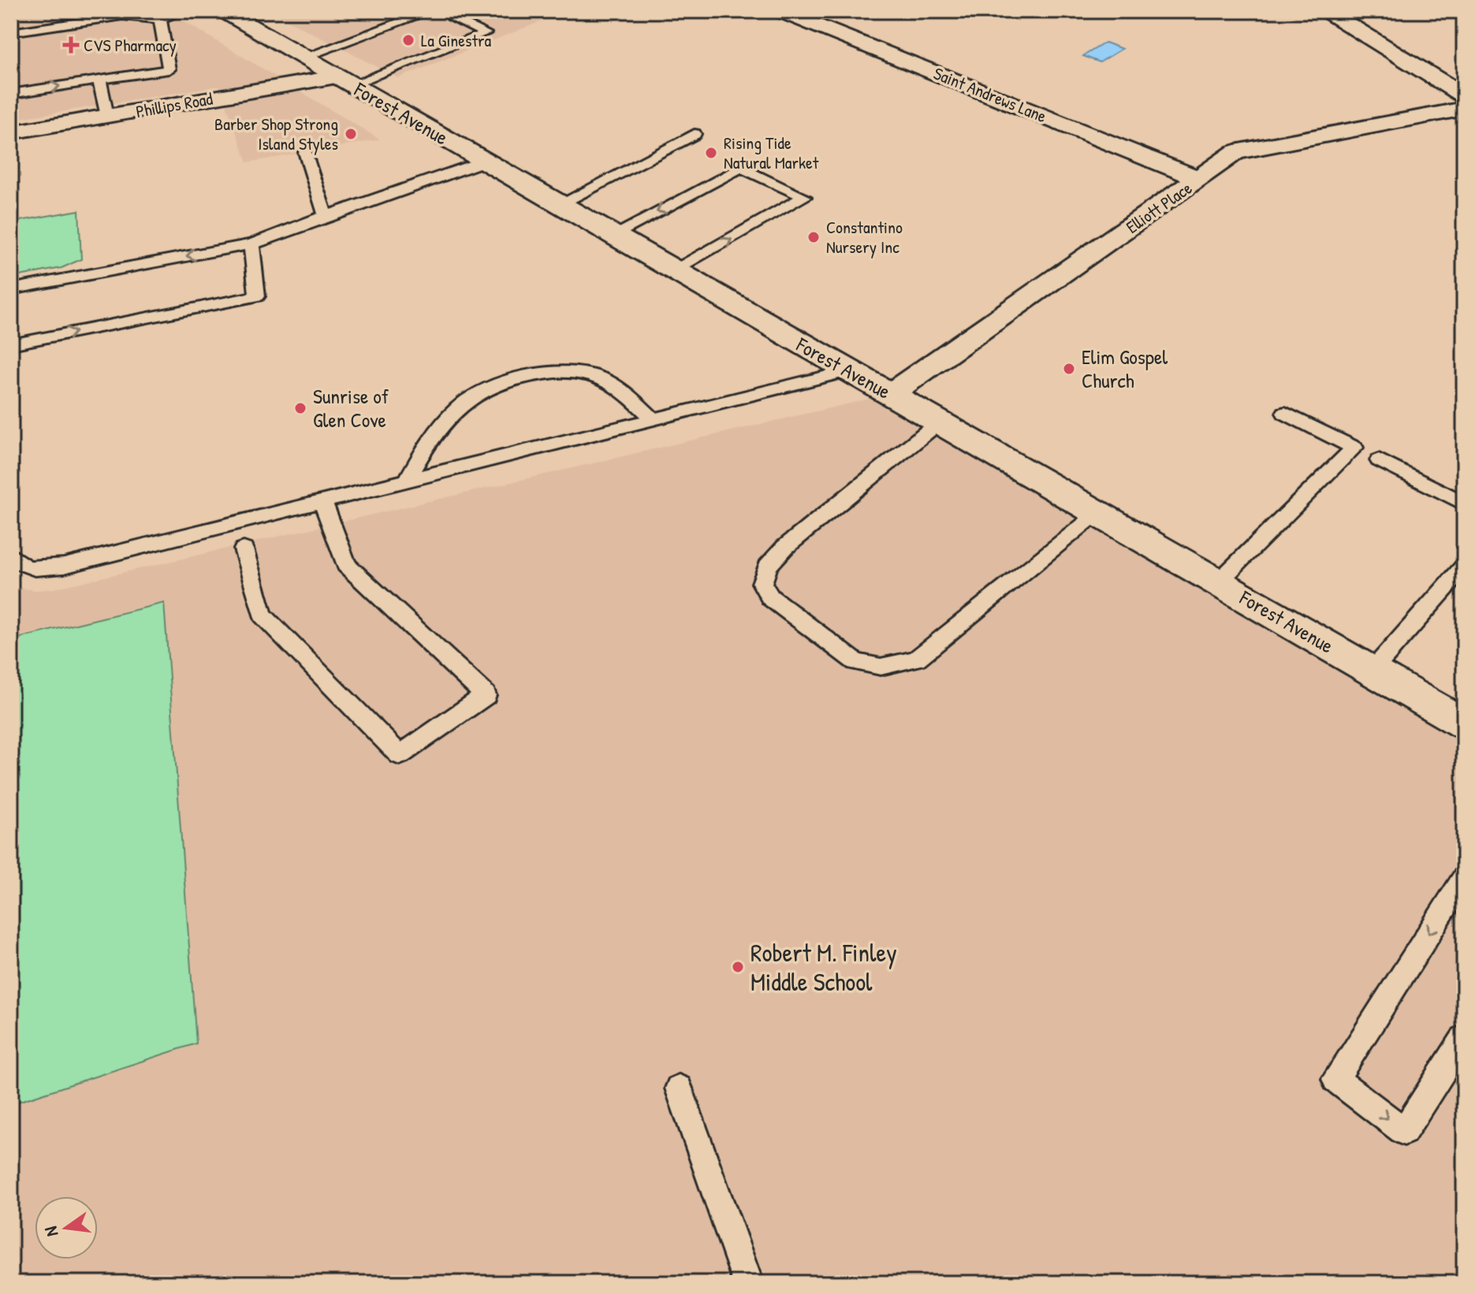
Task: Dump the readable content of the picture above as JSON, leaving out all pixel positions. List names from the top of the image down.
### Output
{
  "streets": {
    "street": [
      "Saint Andrews Lane",
      "Phillips Road",
      "Forest Avenue",
      "Elliott Place"
    ]
  },
  "crossings": [
    ["Saint Andrews Lane", "Elliott Place"],
    ["Phillips Road", "Forest Avenue"],
    ["Forest Avenue", "Elliott Place"]
  ],
  "places": {
    "other": [
      "La Ginestra",
      "Barber Shop Strong Island Styles",
      "Rising Tide Natural Market",
      "Constantino Nursery Inc",
      "Elim Gospel Church",
      "Sunrise of Glen Cove",
      "Robert M. Finley Middle School"
    ],
    "health": ["CVS Pharmacy"]
  },
  "north": "left"
}
